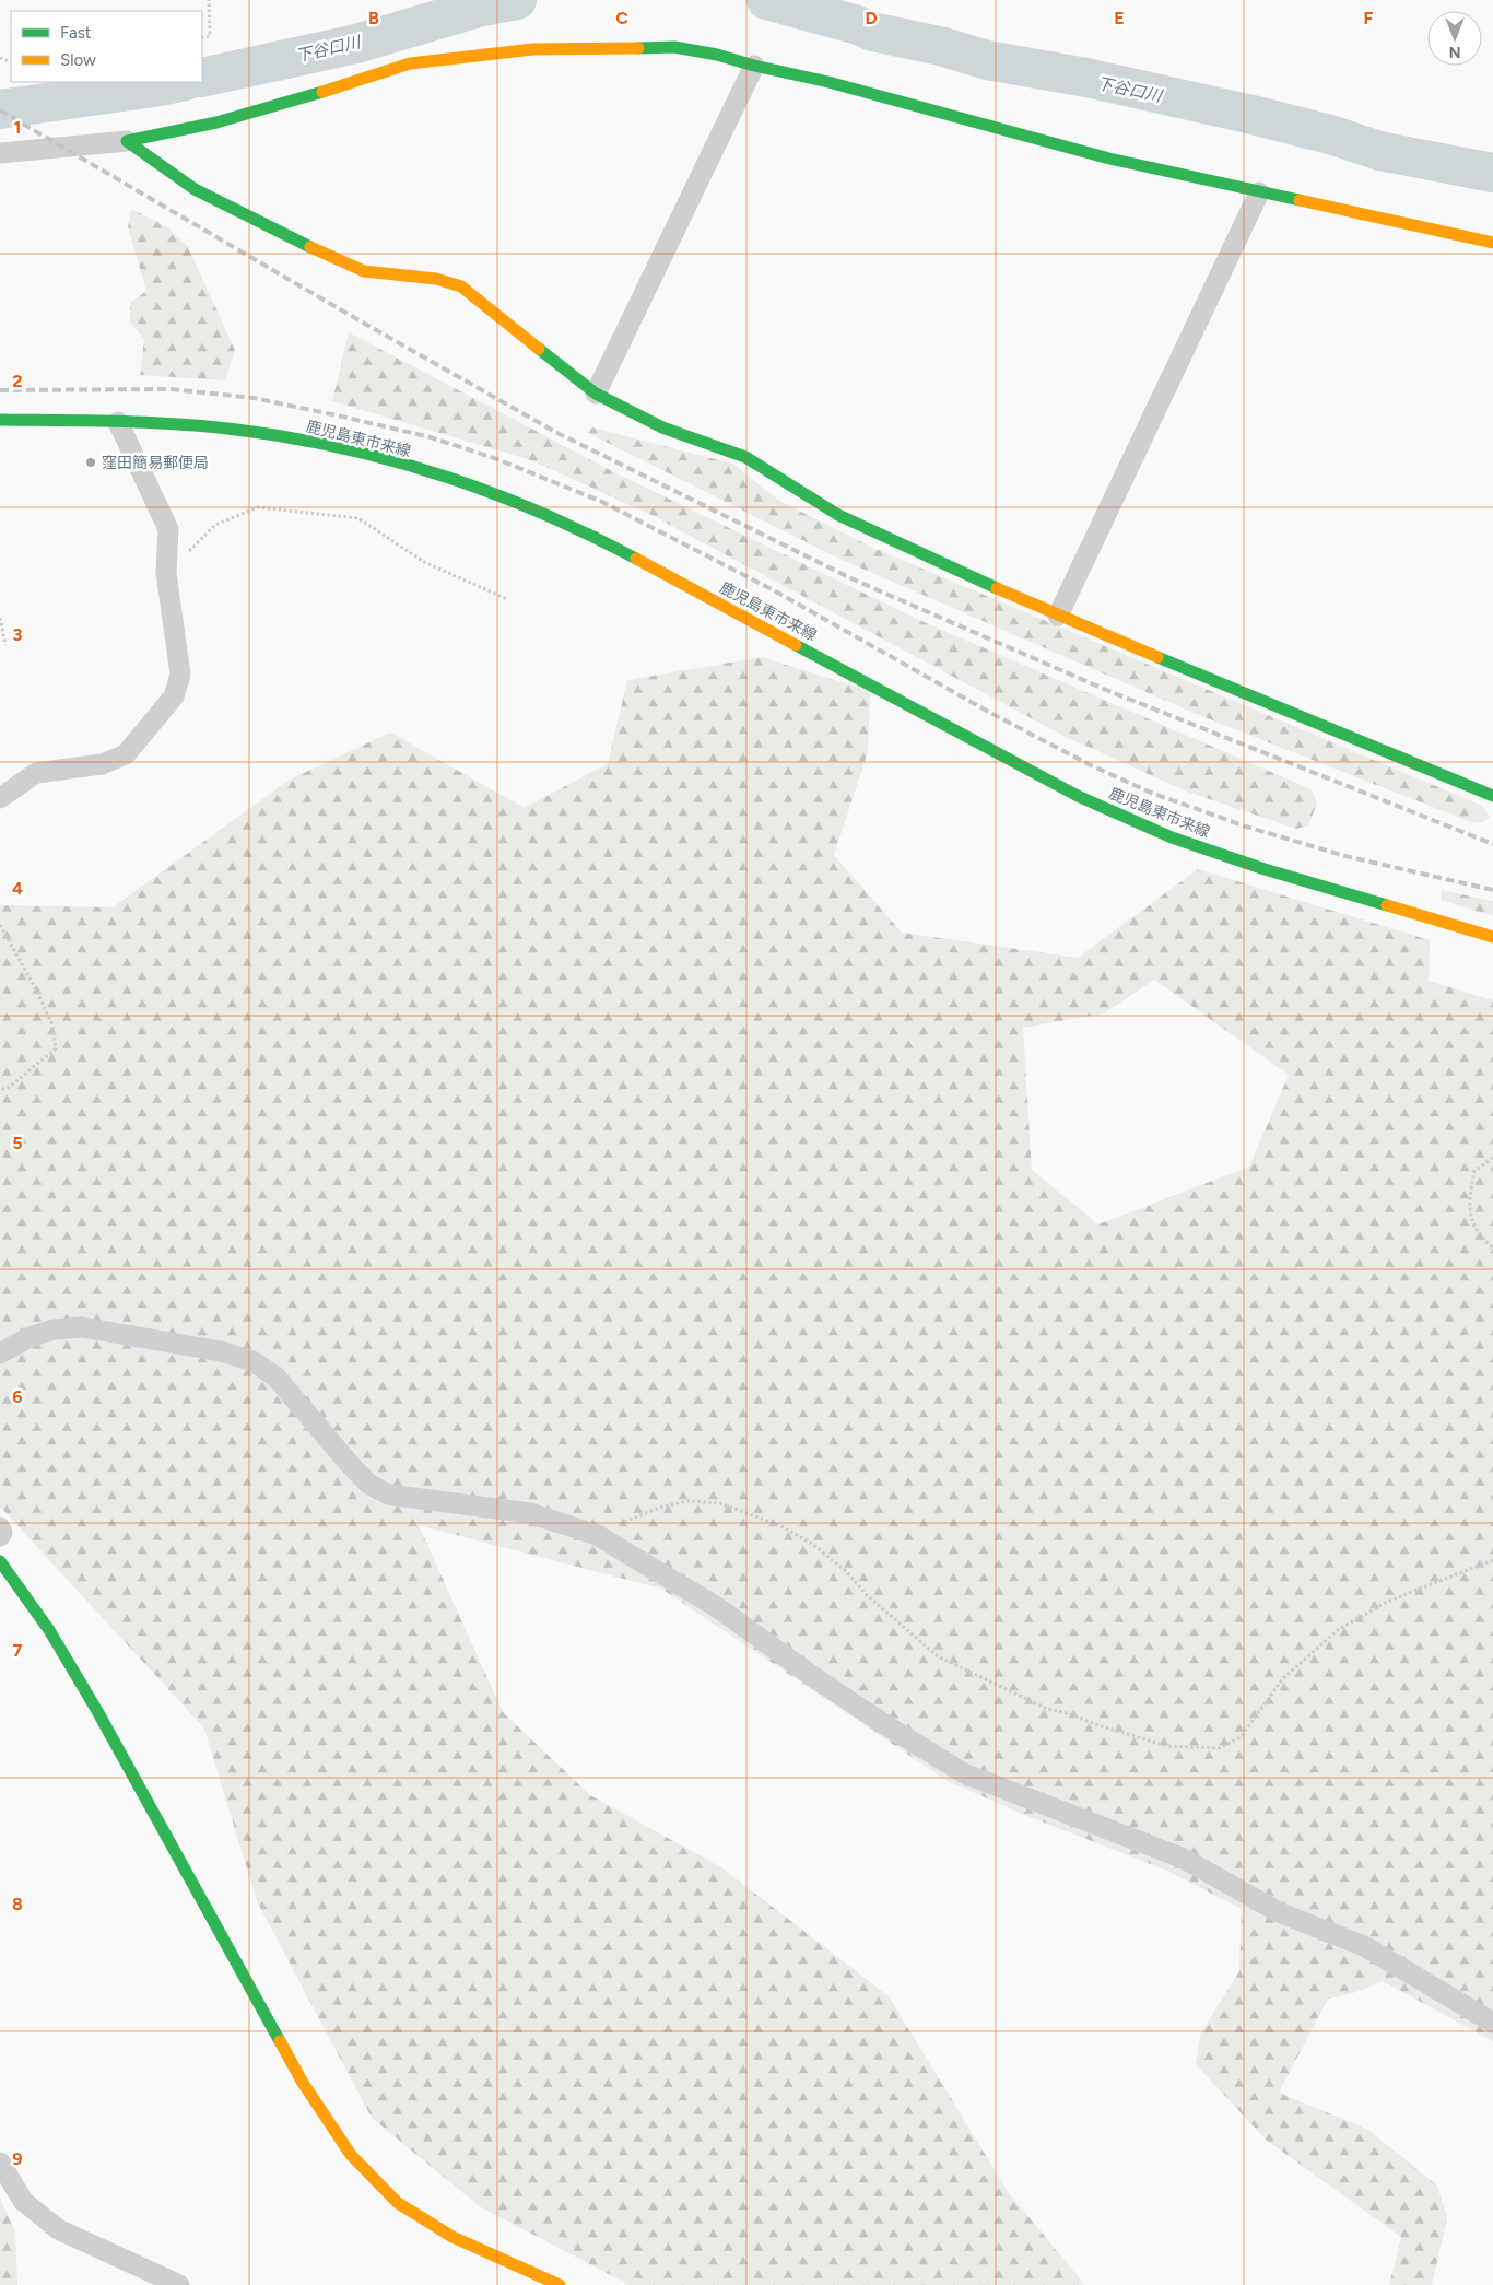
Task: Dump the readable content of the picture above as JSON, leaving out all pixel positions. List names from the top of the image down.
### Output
{
  "streets": {
    "street": ["鹿児島東市来線"]
  },
  "water": ["下谷口川"],
  "places": ["窪田簡易郵便局"],
  "legend": ["Fast", "Slow"],
  "north": "bottom",
  "grid": {
    "columns": [
      "B",
      "C",
      "D",
      "E",
      "F"
    ],
    "rows": [
      "1",
      "2",
      "3",
      "4",
      "5",
      "6",
      "7",
      "8",
      "9"
    ]
  }
}
